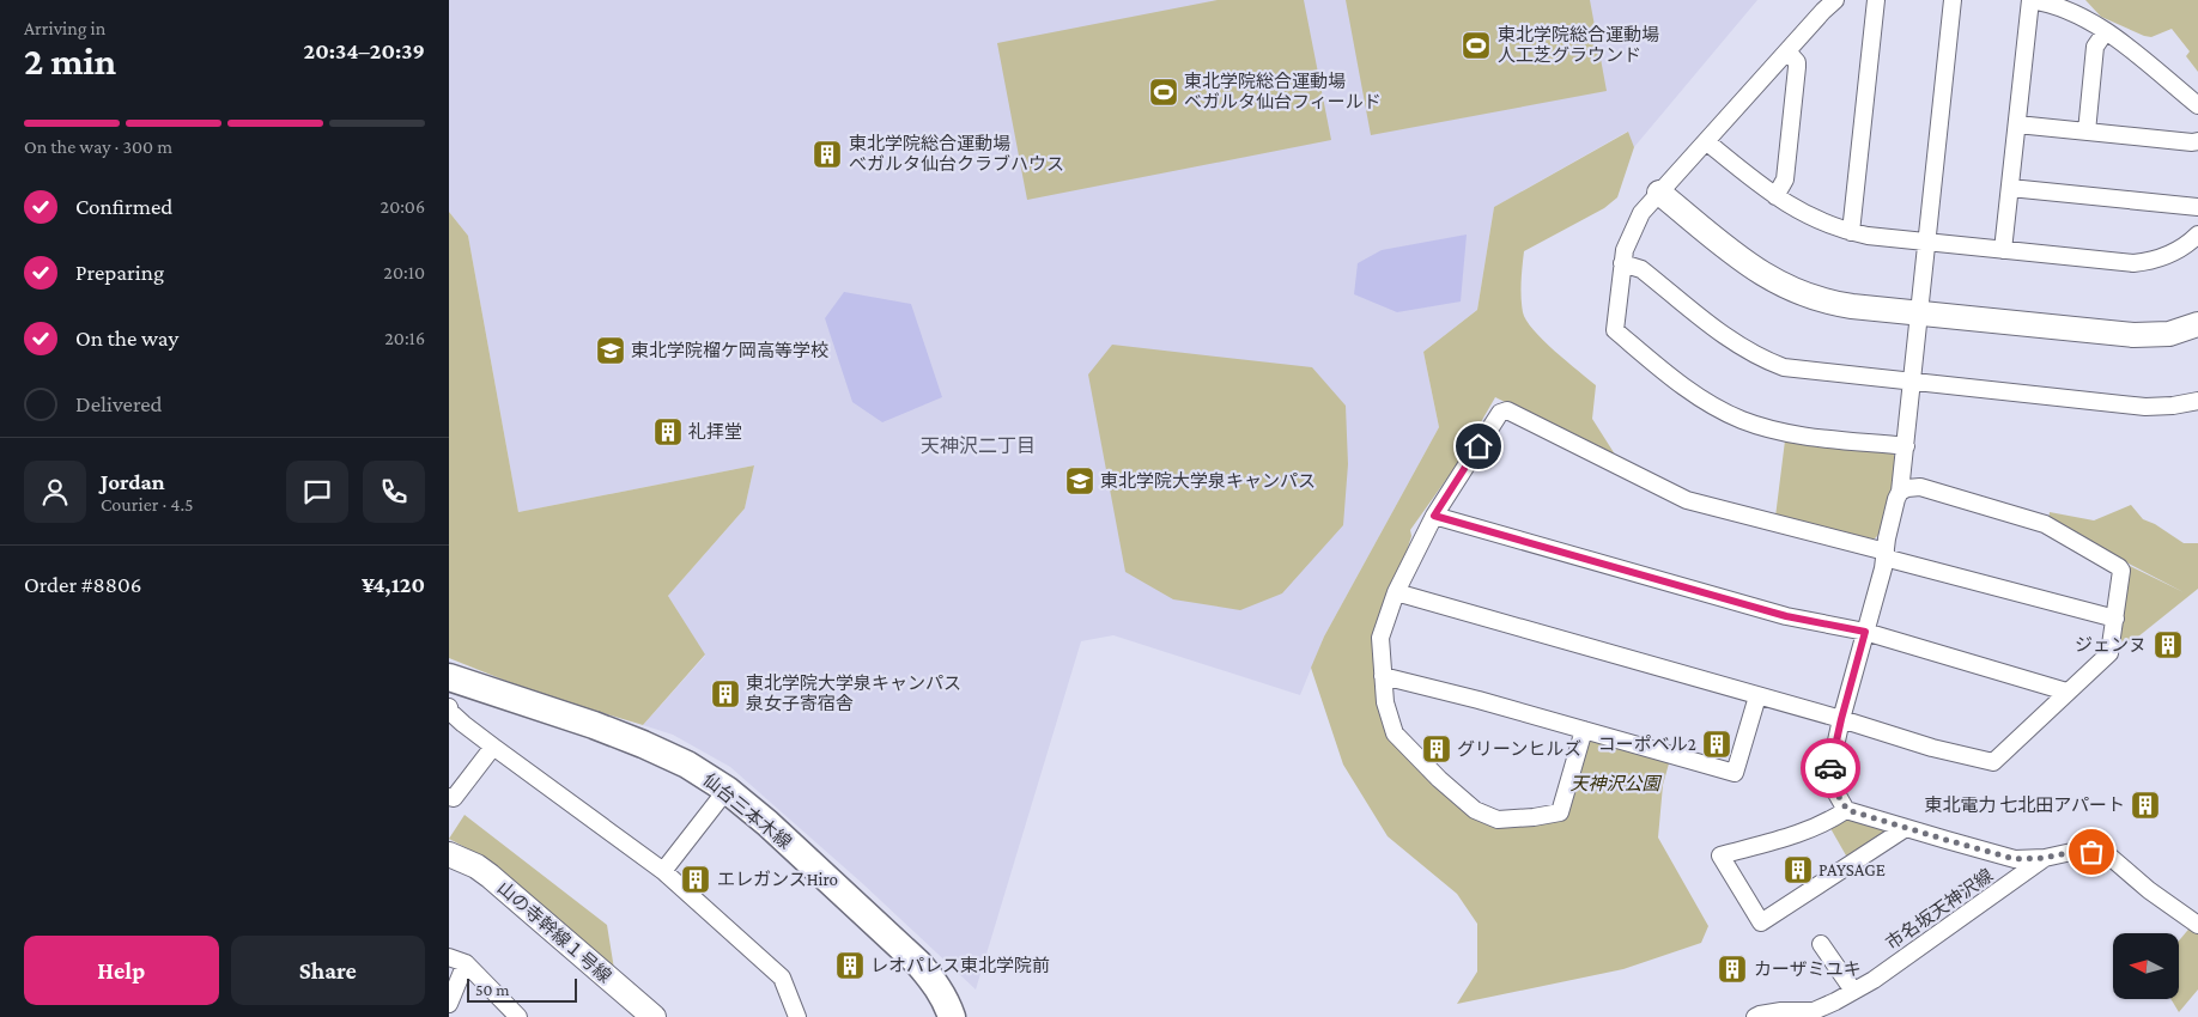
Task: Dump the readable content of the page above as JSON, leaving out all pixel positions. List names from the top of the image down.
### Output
{
  "streets": {
    "main road": ["仙台三本木線"],
    "street": ["市名坂天神沢線", "山の寺幹線１号線"]
  },
  "districts": ["天神沢二丁目"],
  "parks": ["天神沢公園"],
  "places": {
    "sports": ["東北学院総合運動場 人工芝グラウンド", "東北学院総合運動場 ベガルタ仙台フィールド"],
    "building": [
      "東北学院総合運動場 べガルタ仙台クラブハウス",
      "礼拝堂",
      "ジェンヌ",
      "東北学院大学泉キャンパス 泉女子寄宿舎",
      "コーポベル2",
      "グリーンヒルズ",
      "東北電力 七北田アパート",
      "PAYSAGE",
      "エレガンスHiro",
      "レオパレス東北学院前",
      "カーザミユキ"
    ],
    "school or university": ["東北学院榴ケ岡高等学校", "東北学院大学泉キャンパス"]
  },
  "scale_bar": "50 m",
  "north": "left",
  "page": {
    "heading": ["2 min", "Arriving in", "20:34–20:39"],
    "panel": [
      "Jordan",
      "Courier · 4.5",
      "Order #8806",
      "¥4,120"
    ],
    "bar": "On the way · 300 m",
    "list": [
      ["Confirmed", "20:06"],
      ["Preparing", "20:10"],
      ["On the way", "20:16"],
      "Delivered"
    ],
    "buttons": ["Help", "Share"],
    "scale": "50 m"
  }
}
